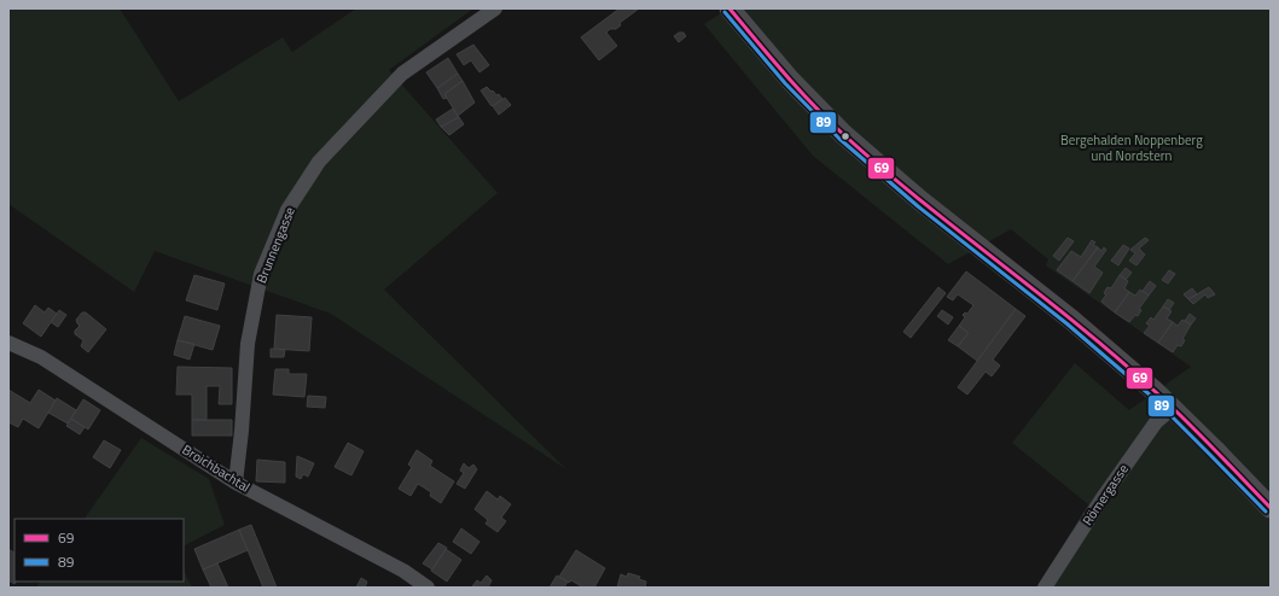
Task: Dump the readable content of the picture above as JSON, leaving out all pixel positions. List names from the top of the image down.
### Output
{
  "streets": {
    "street": ["Brunnengasse", "Broichbachtal", "Römergasse"]
  },
  "crossings": [
    ["Brunnengasse", "Broichbachtal"]
  ],
  "parks": ["Bergehalden Noppenberg und Nordstern"],
  "lines": ["transit line 69", "transit line 89"],
  "legend": ["69", "89"]
}
